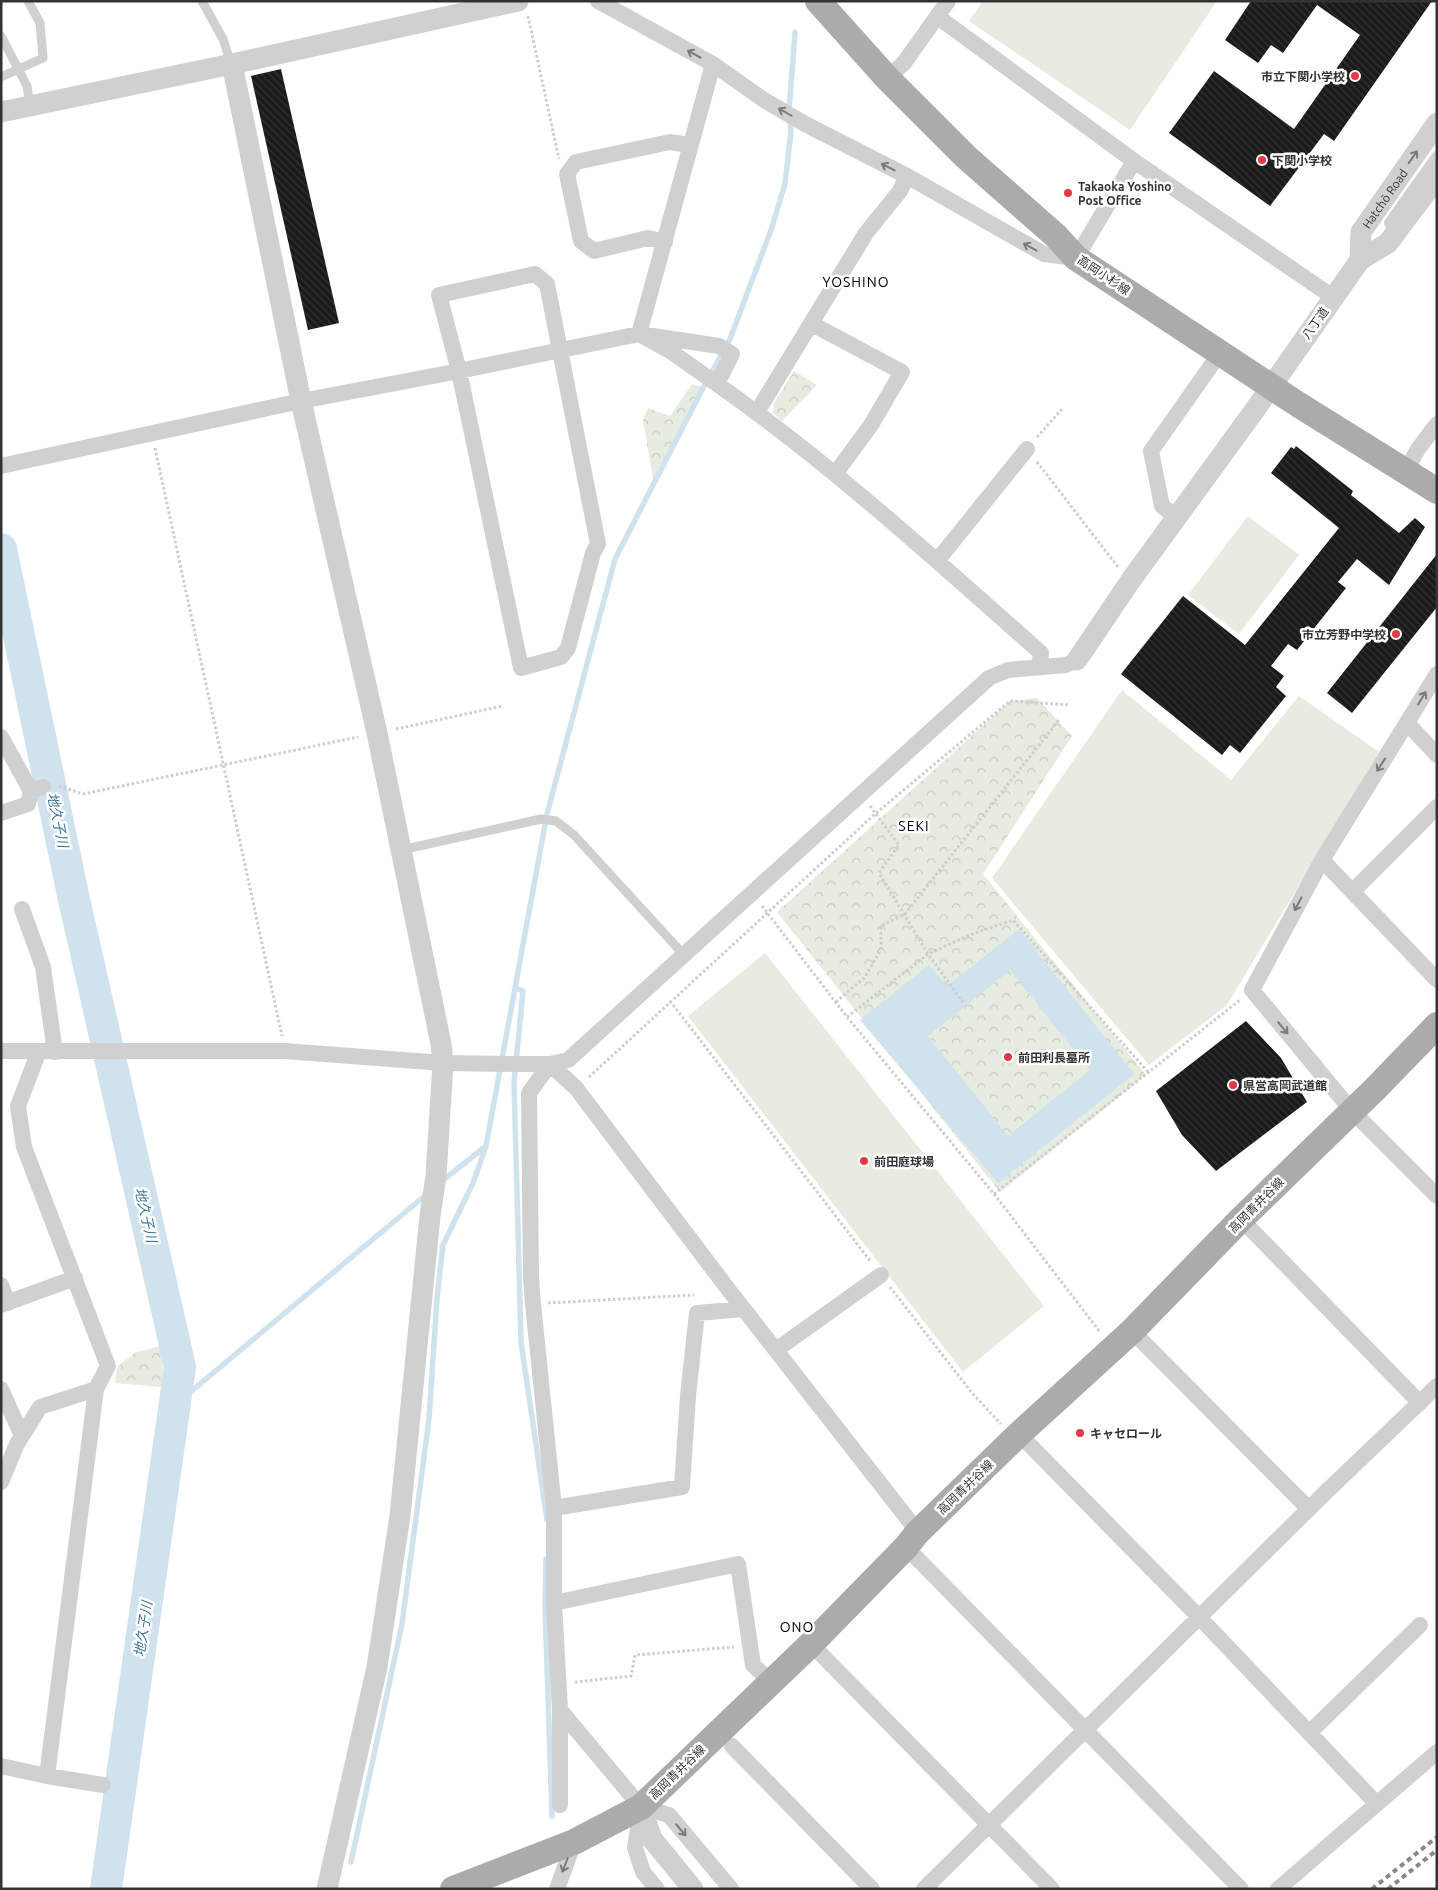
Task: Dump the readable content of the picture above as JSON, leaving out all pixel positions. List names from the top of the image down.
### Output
{
  "streets": {
    "main road": ["高岡小杉線", "高岡青井谷線"],
    "street": ["Hatchō Road", "八丁道"]
  },
  "crossings": [
    ["Hatchō Road", "八丁道"],
    ["高岡小杉線", "八丁道"]
  ],
  "districts": ["YOSHINO", "SEKI", "ONO"],
  "water": ["地久子川"],
  "places": [
    "市立下関小学校",
    "下関小学校",
    "Takaoka Yoshino Post Office",
    "市立芳野中学校",
    "前田利長墓所",
    "県営高岡武道館",
    "前田庭球場",
    "キャセロール"
  ]
}
